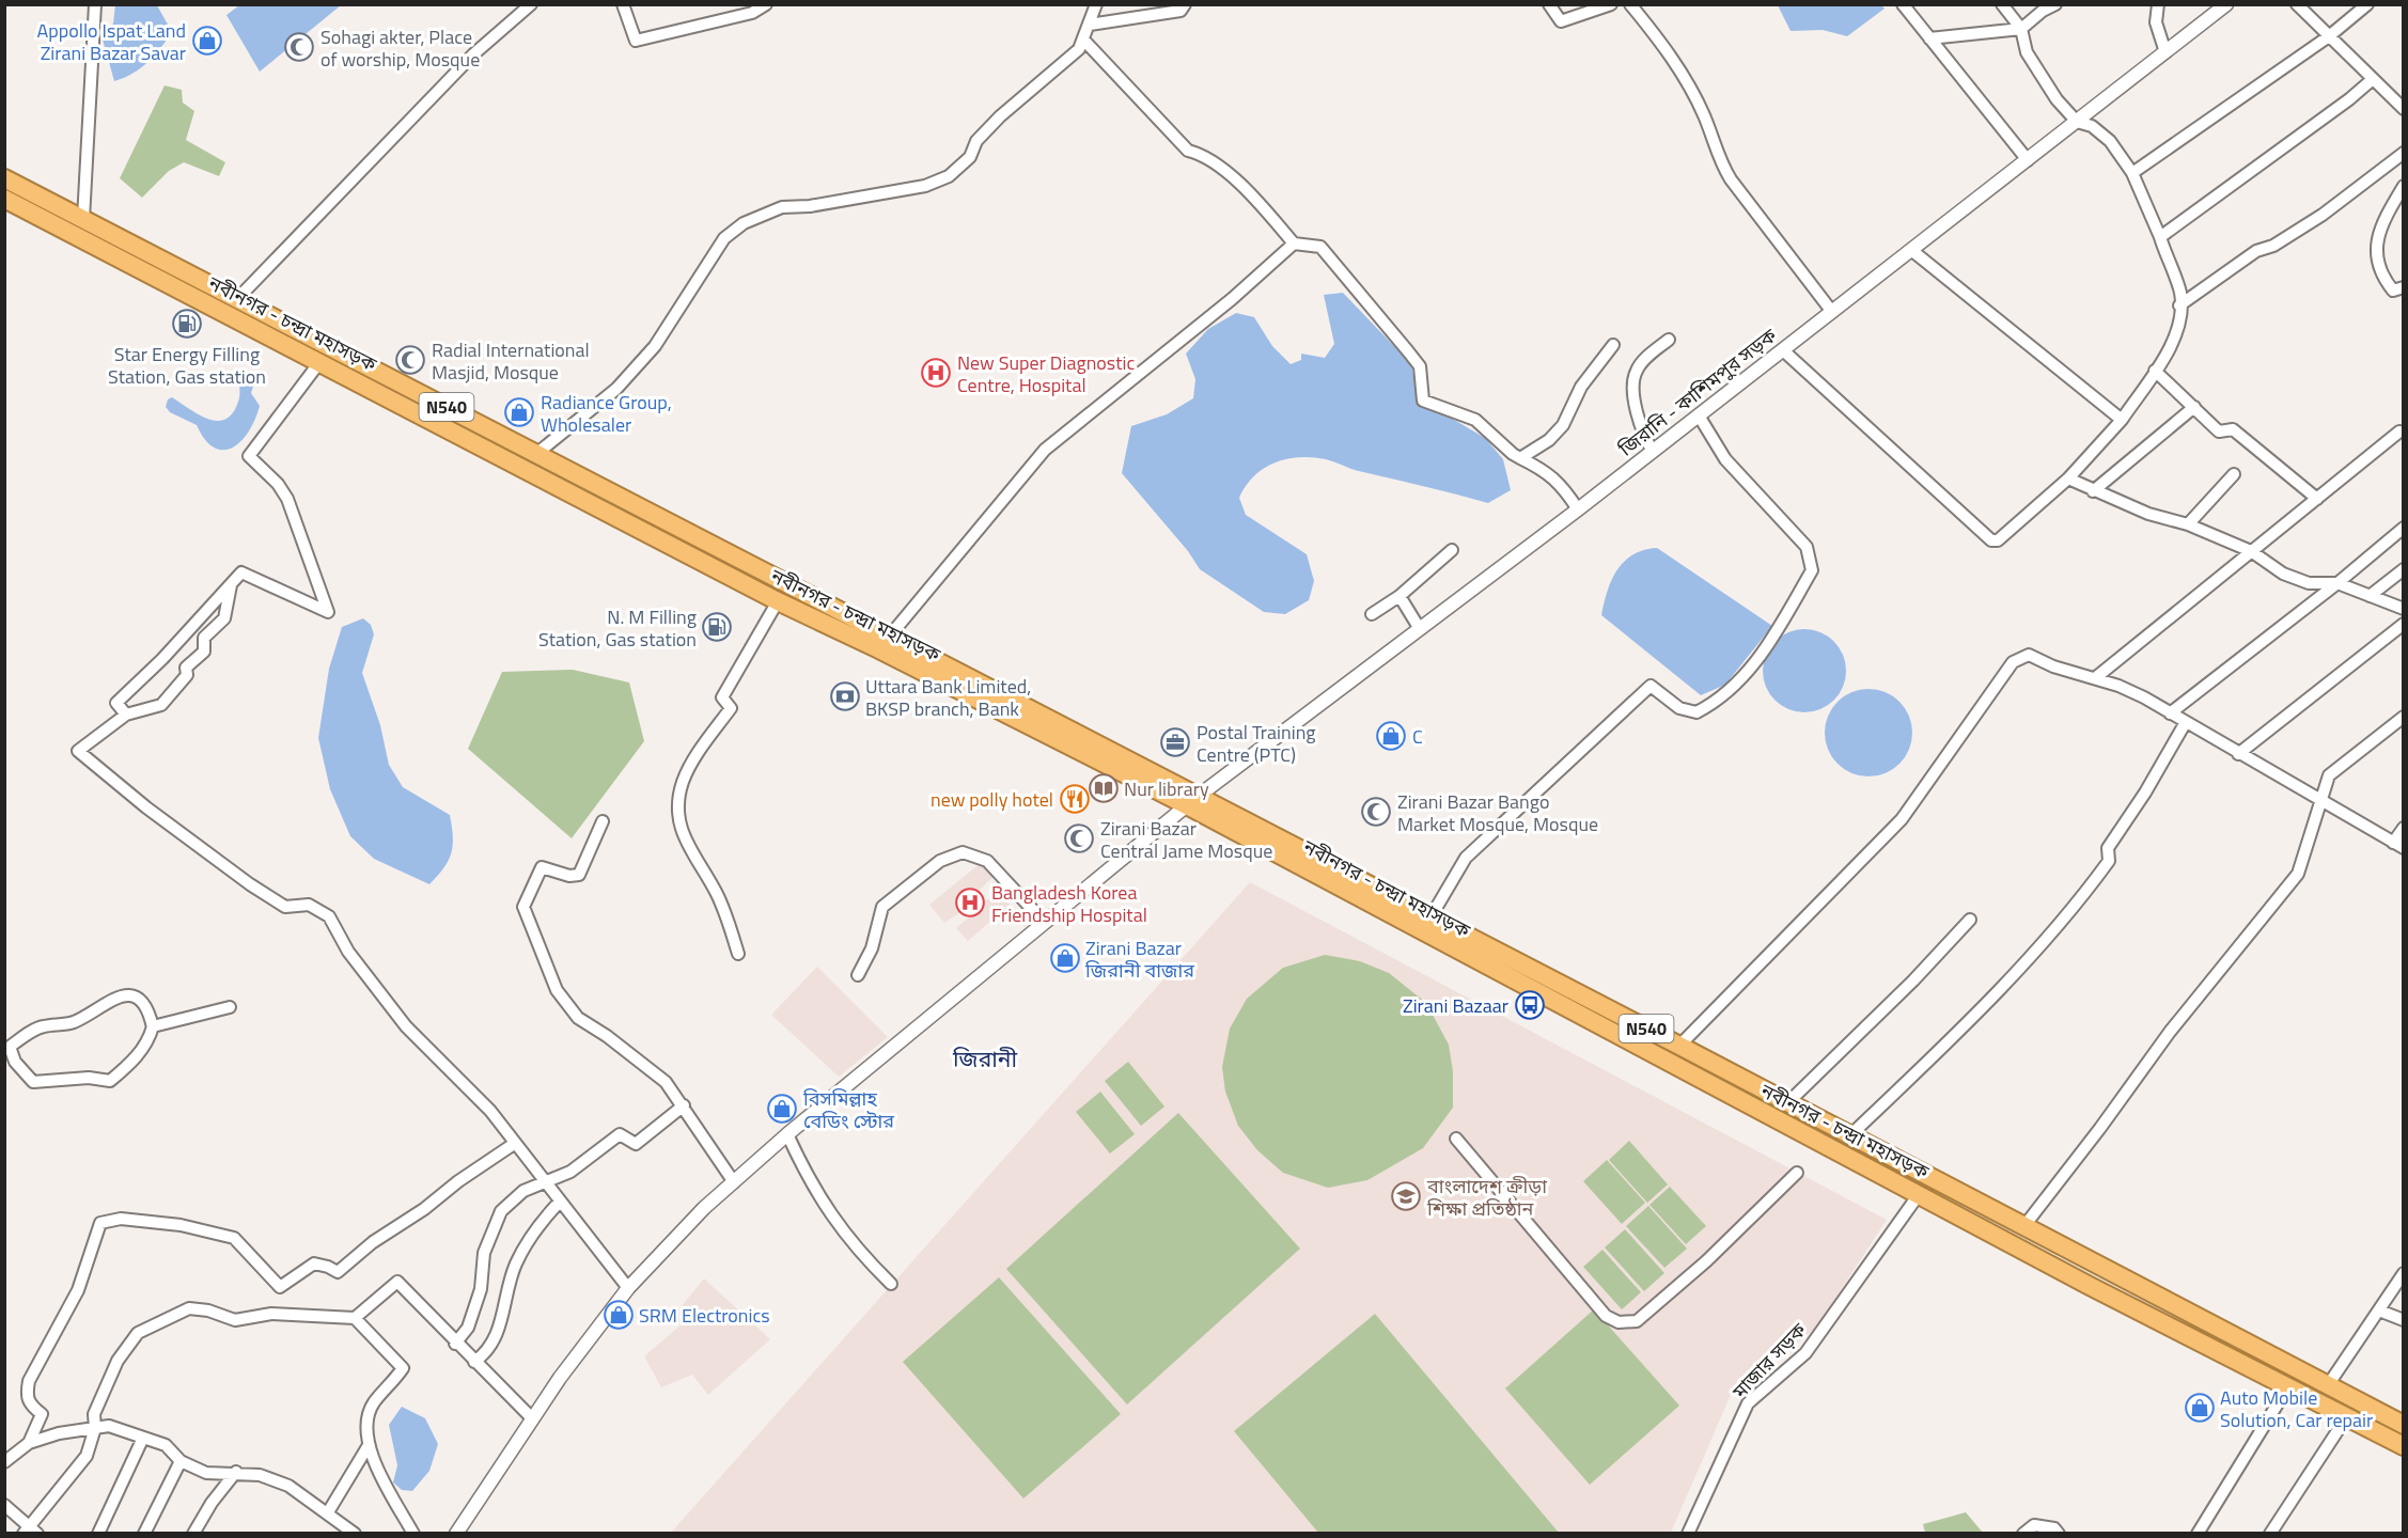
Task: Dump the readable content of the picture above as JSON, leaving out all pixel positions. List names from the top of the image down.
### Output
{
  "streets": {
    "highway": ["নবীনগর - চন্দ্রা মহাসড়ক", "N540"],
    "street": ["জিরানি - কাশিমপুর সড়ক", "মাজার সড়ক"]
  },
  "crossings": [
    ["নবীনগর - চন্দ্রা মহাসড়ক", "জিরানি - কাশিমপুর সড়ক"],
    ["নবীনগর - চন্দ্রা মহাসড়ক", "মাজার সড়ক"]
  ],
  "districts": ["জিরানী"],
  "places": {
    "shop": [
      "Appollo Ispat Land Zirani Bazar Savar",
      "Radiance Group, Wholesaler",
      "C",
      "Zirani Bazar জিরানী বাজার",
      "বিসমিল্লাহ বেডিং স্টোর",
      "SRM Electronics",
      "Auto Mobile Solution, Car repair"
    ],
    "mosque": [
      "Sohagi akter, Place of worship, Mosque",
      "Radial International Masjid, Mosque",
      "Zirani Bazar Bango Market Mosque, Mosque",
      "Zirani Bazar Central Jame Mosque"
    ],
    "fuel station": ["Star Energy Filling Station, Gas station", "N. M Filling Station, Gas station"],
    "hospital": ["New Super Diagnostic Centre, Hospital", "Bangladesh Korea Friendship Hospital"],
    "bank": ["Uttara Bank Limited, BKSP branch, Bank"],
    "office": ["Postal Training Centre (PTC)"],
    "library": ["Nur library"],
    "restaurant": ["new polly hotel"],
    "bus stop": ["Zirani Bazaar"],
    "school or university": ["বাংলাদেশ ক্রীড়া শিক্ষা প্রতিষ্ঠান"]
  }
}
